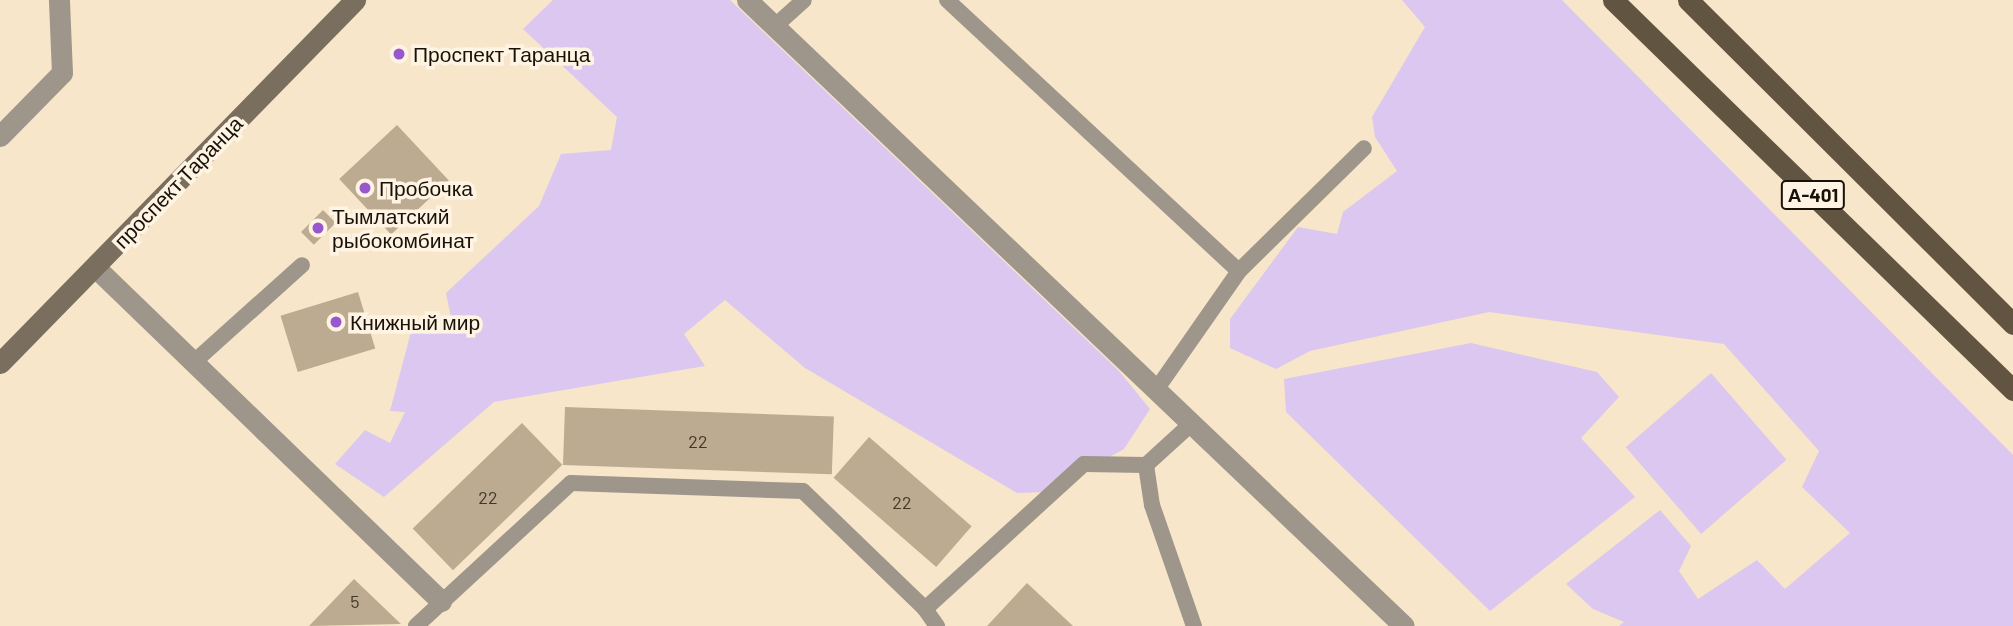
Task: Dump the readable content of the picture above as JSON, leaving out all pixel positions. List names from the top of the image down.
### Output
{
  "streets": {
    "main road": ["проспект Таранца", "А-401"]
  },
  "places": [
    "Проспект Таранца",
    "Пробочка",
    "Тымлатский рыбокомбинат",
    "Книжный мир"
  ],
  "house_numbers": [
    "22",
    "22",
    "22",
    "5"
  ]
}
